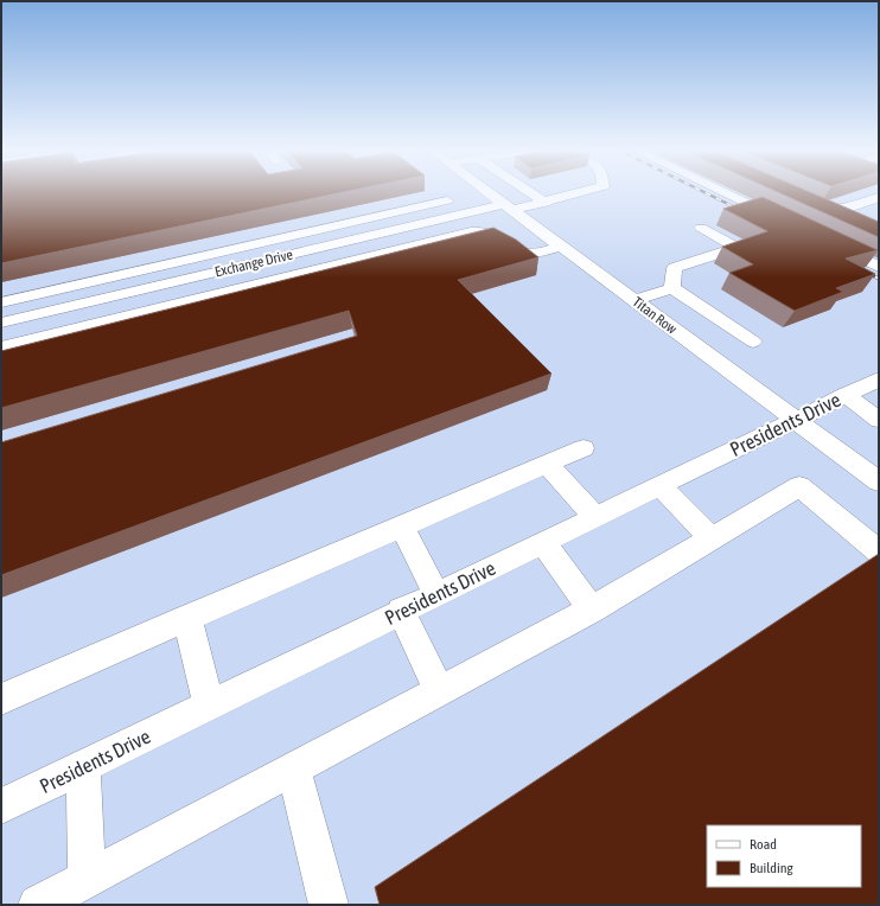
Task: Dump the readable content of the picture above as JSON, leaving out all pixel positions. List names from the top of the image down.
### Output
{
  "streets": {
    "street": ["Exchange Drive", "Titan Row", "Presidents Drive"]
  },
  "crossings": [
    ["Exchange Drive", "Titan Row"],
    ["Titan Row", "Presidents Drive"]
  ],
  "legend": ["Road", "Building"]
}
